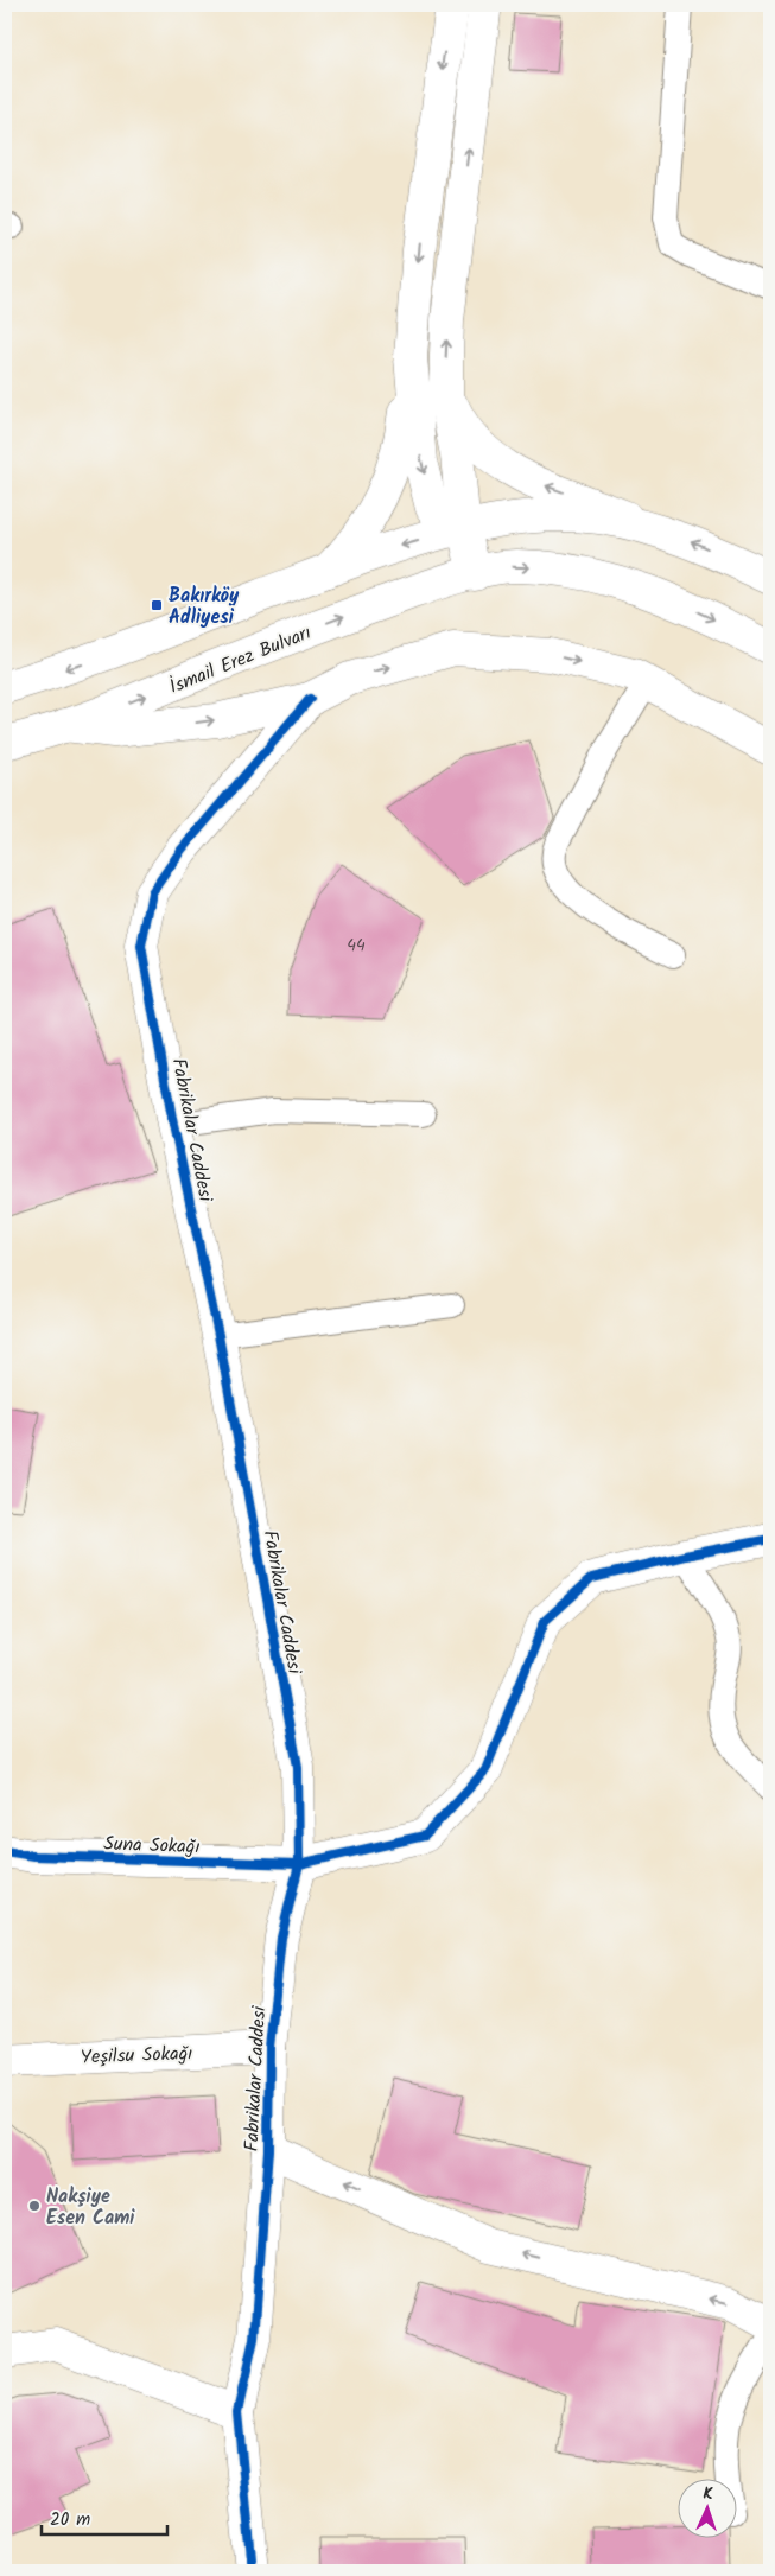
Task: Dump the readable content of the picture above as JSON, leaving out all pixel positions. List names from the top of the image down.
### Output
{
  "streets": {
    "street": [
      "İsmail Erez Bulvarı",
      "Fabrikalar Caddesi",
      "Suna Sokağı",
      "Yeşilsu Sokağı"
    ]
  },
  "crossings": [
    ["Fabrikalar Caddesi", "Suna Sokağı"],
    ["Fabrikalar Caddesi", "Yeşilsu Sokağı"]
  ],
  "places": {
    "transit": ["Bakırköy Adliyesi"],
    "other": ["Nakşiye Esen Cami"]
  },
  "house_numbers": ["44"],
  "scale_bar": "20 m",
  "north": "top"
}
